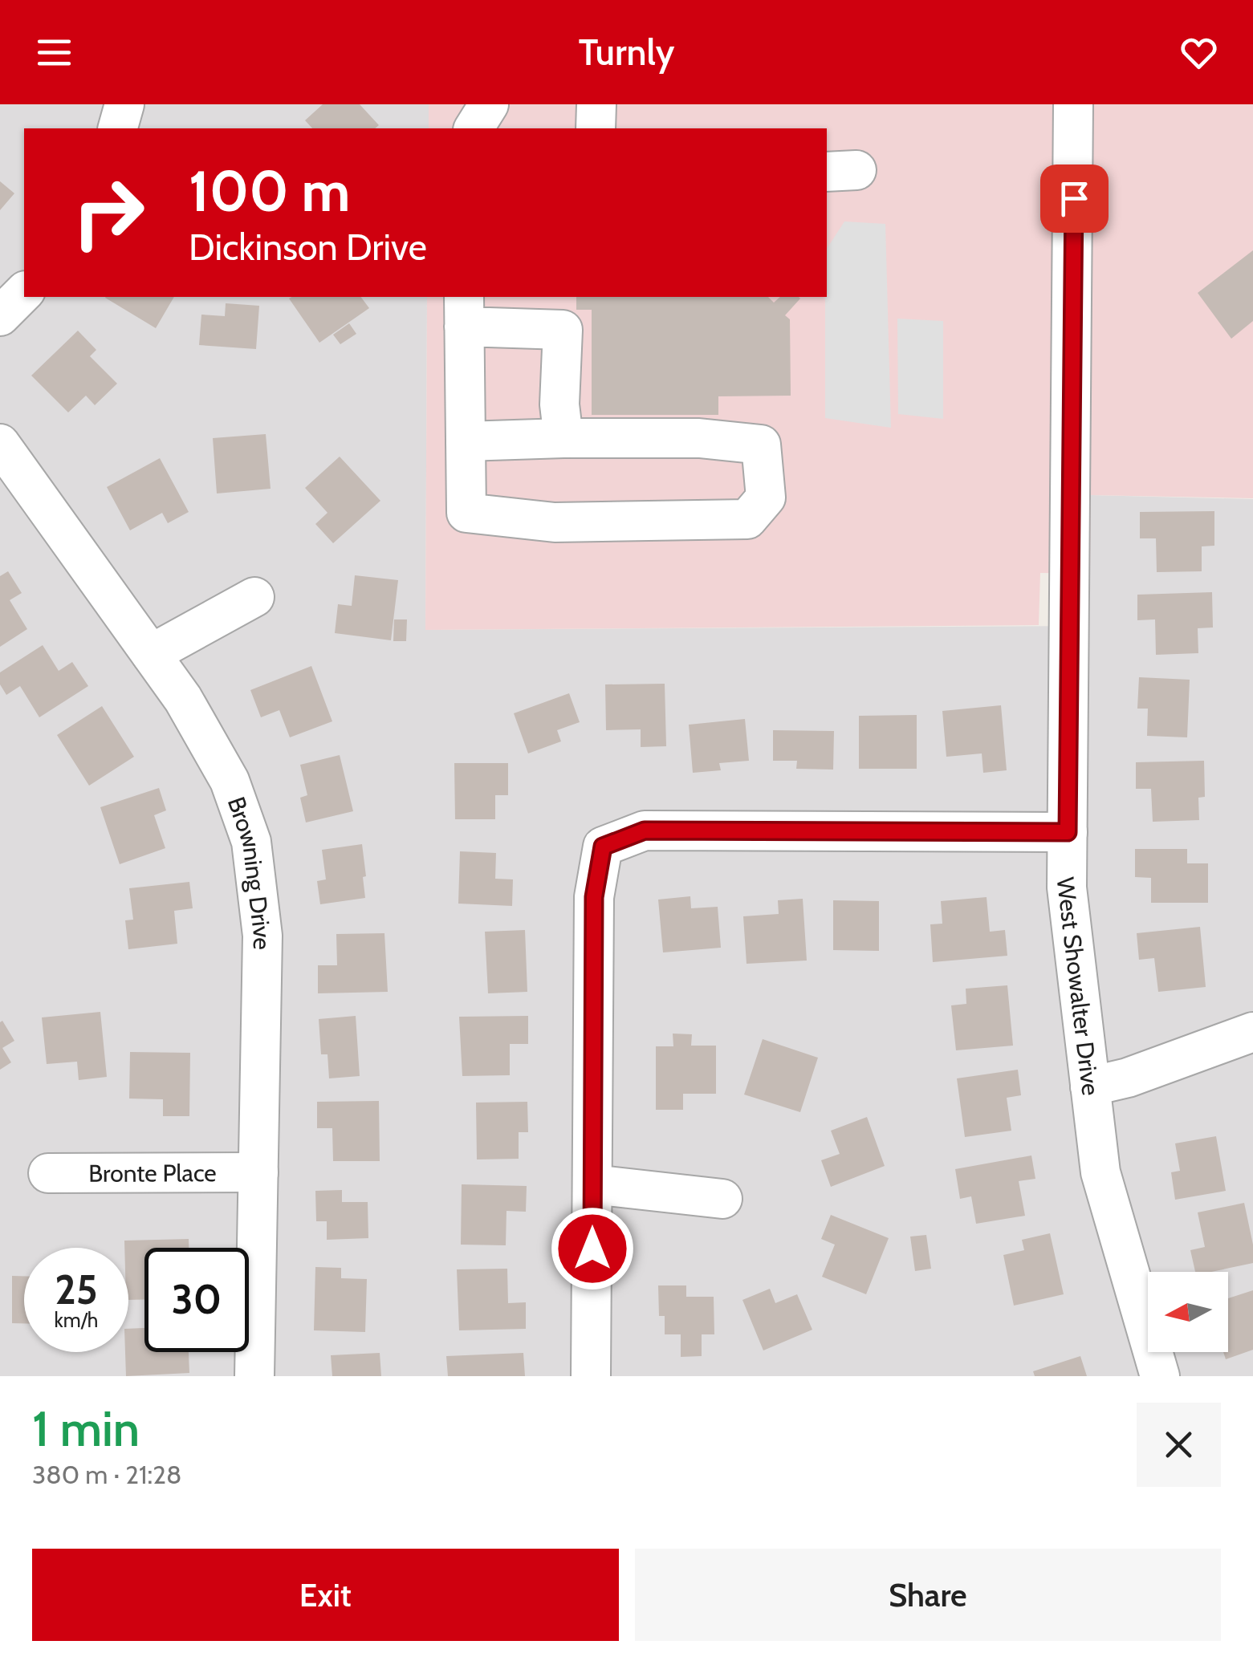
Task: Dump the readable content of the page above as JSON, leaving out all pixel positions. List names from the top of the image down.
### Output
{
  "streets": {
    "street": ["Browning Drive", "West Showalter Drive", "Bronte Place"]
  },
  "crossings": [
    ["Browning Drive", "Bronte Place"]
  ],
  "north": "left",
  "page": {
    "header": "Turnly",
    "turn": ["100 m", "Dickinson Drive"],
    "speed": "25 km/h",
    "limit": "30",
    "heading": ["1 min", "380 m · 21:28"],
    "buttons": ["Exit", "Share"]
  }
}
